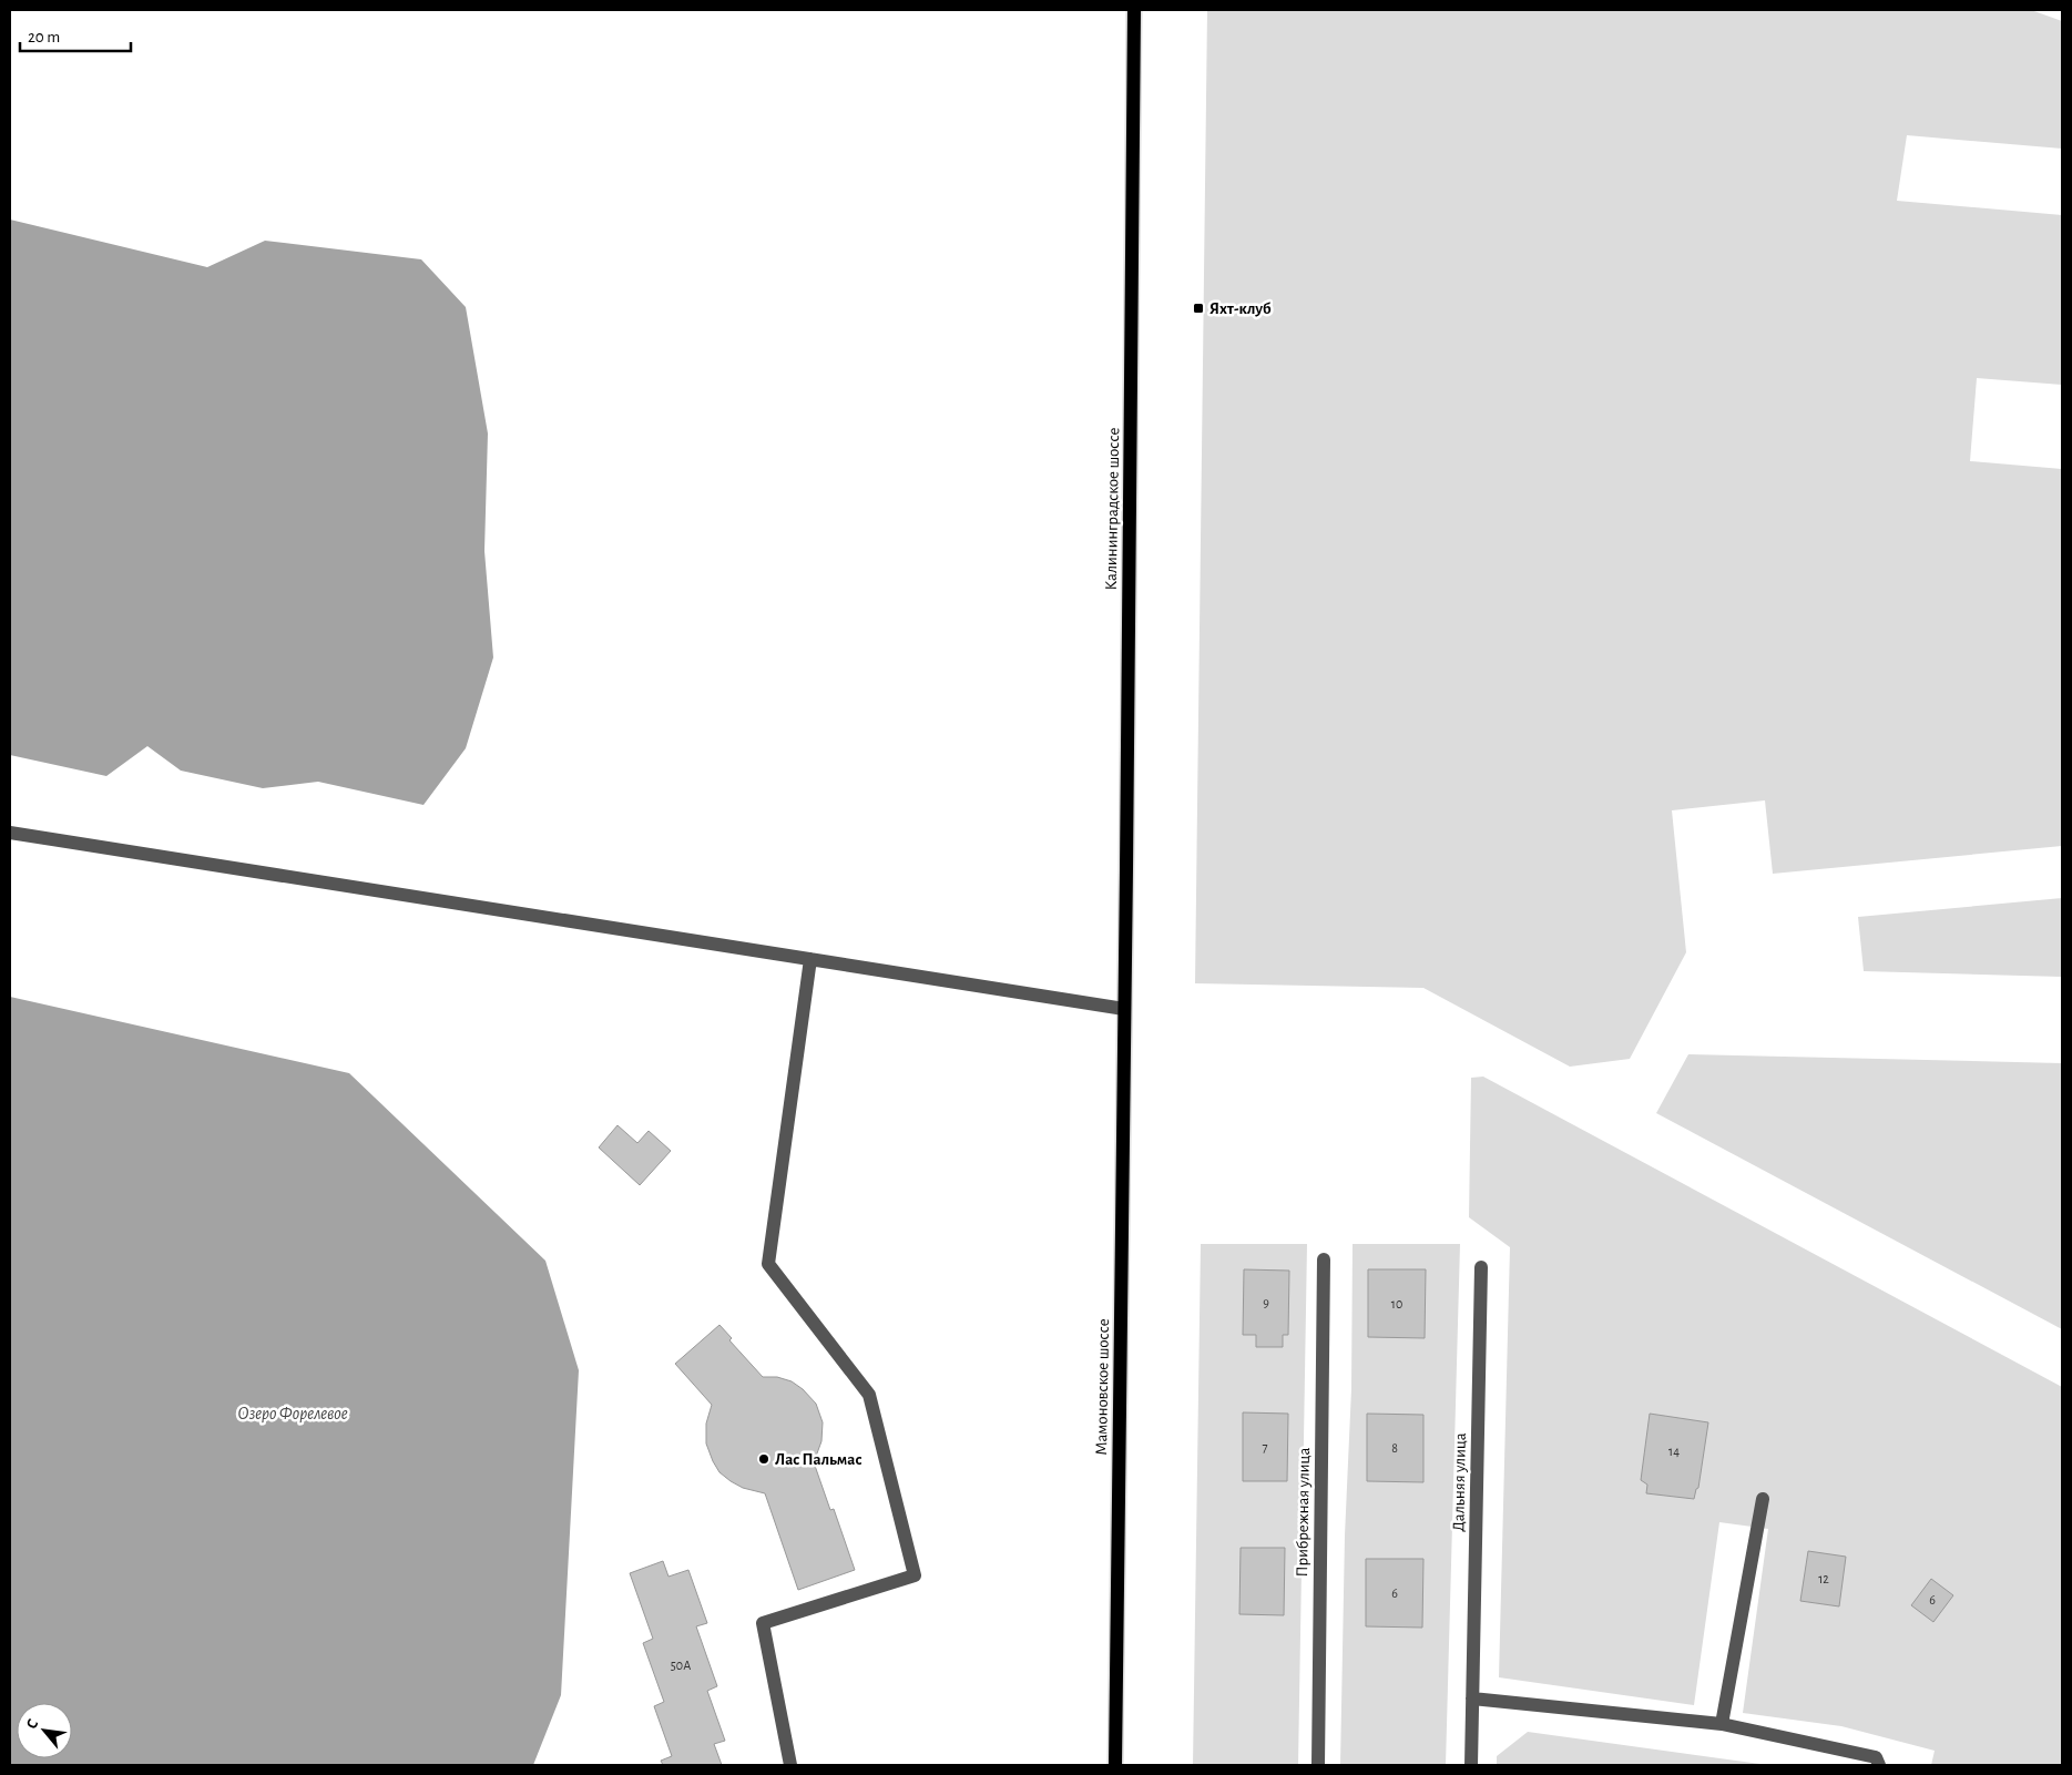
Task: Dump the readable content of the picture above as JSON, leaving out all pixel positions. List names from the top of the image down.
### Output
{
  "streets": {
    "main road": ["Калининградское шоссе", "Мамоновское шоссе"],
    "street": ["Дальняя улица", "Прибрежная улица"]
  },
  "crossings": [
    ["Калининградское шоссе", "Мамоновское шоссе"]
  ],
  "water": ["Озеро Форелевое"],
  "places": {
    "transit": ["Яхт-клуб"],
    "other": ["Лас Пальмас"]
  },
  "house_numbers": [
    "9",
    "10",
    "7",
    "8",
    "14",
    "12",
    "6",
    "6",
    "50А"
  ],
  "scale_bar": "20 m",
  "north": "top left"
}
